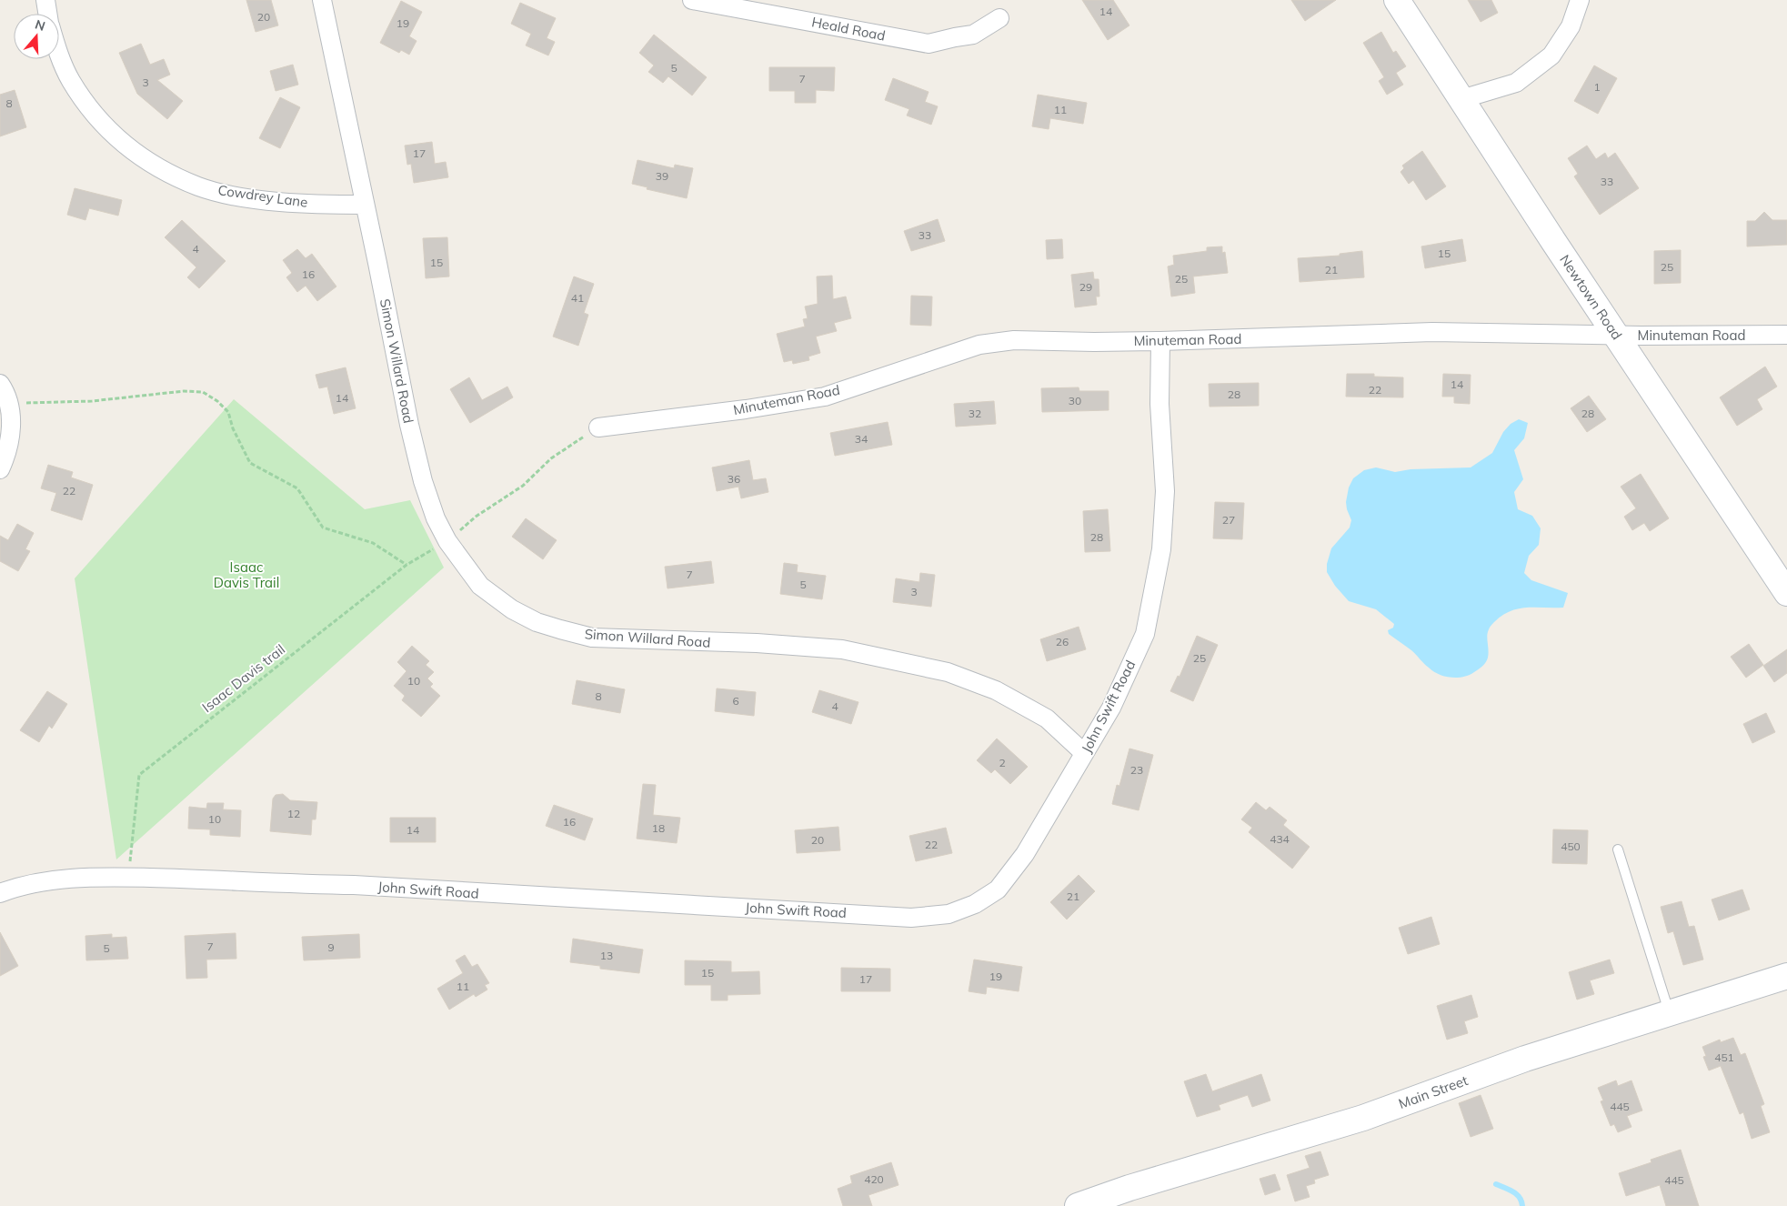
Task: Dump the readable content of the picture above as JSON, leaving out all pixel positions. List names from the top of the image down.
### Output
{
  "streets": {
    "main road": ["Newtown Road", "Main Street"],
    "street": [
      "Heald Road",
      "Cowdrey Lane",
      "Minuteman Road",
      "Simon Willard Road",
      "John Swift Road"
    ],
    "path": ["Isaac Davis trail"]
  },
  "crossings": [
    ["Cowdrey Lane", "Simon Willard Road"],
    ["Newtown Road", "Minuteman Road"],
    ["Minuteman Road", "Isaac Davis trail"],
    ["Minuteman Road", "John Swift Road"],
    ["Simon Willard Road", "Isaac Davis trail"],
    ["Simon Willard Road", "John Swift Road"],
    ["Isaac Davis trail", "John Swift Road"]
  ],
  "parks": ["Isaac Davis Trail"],
  "house_numbers": [
    "14",
    "20",
    "19",
    "5",
    "7",
    "3",
    "1",
    "8",
    "11",
    "17",
    "39",
    "33",
    "33",
    "4",
    "15",
    "15",
    "25",
    "21",
    "16",
    "25",
    "29",
    "41",
    "14",
    "22",
    "28",
    "14",
    "30",
    "32",
    "28",
    "34",
    "36",
    "22",
    "27",
    "28",
    "7",
    "5",
    "3",
    "26",
    "25",
    "10",
    "8",
    "6",
    "4",
    "2",
    "23",
    "12",
    "10",
    "16",
    "18",
    "14",
    "434",
    "20",
    "22",
    "450",
    "21",
    "7",
    "9",
    "5",
    "13",
    "15",
    "19",
    "17",
    "11",
    "451",
    "445",
    "420",
    "445"
  ],
  "north": "top"
}
